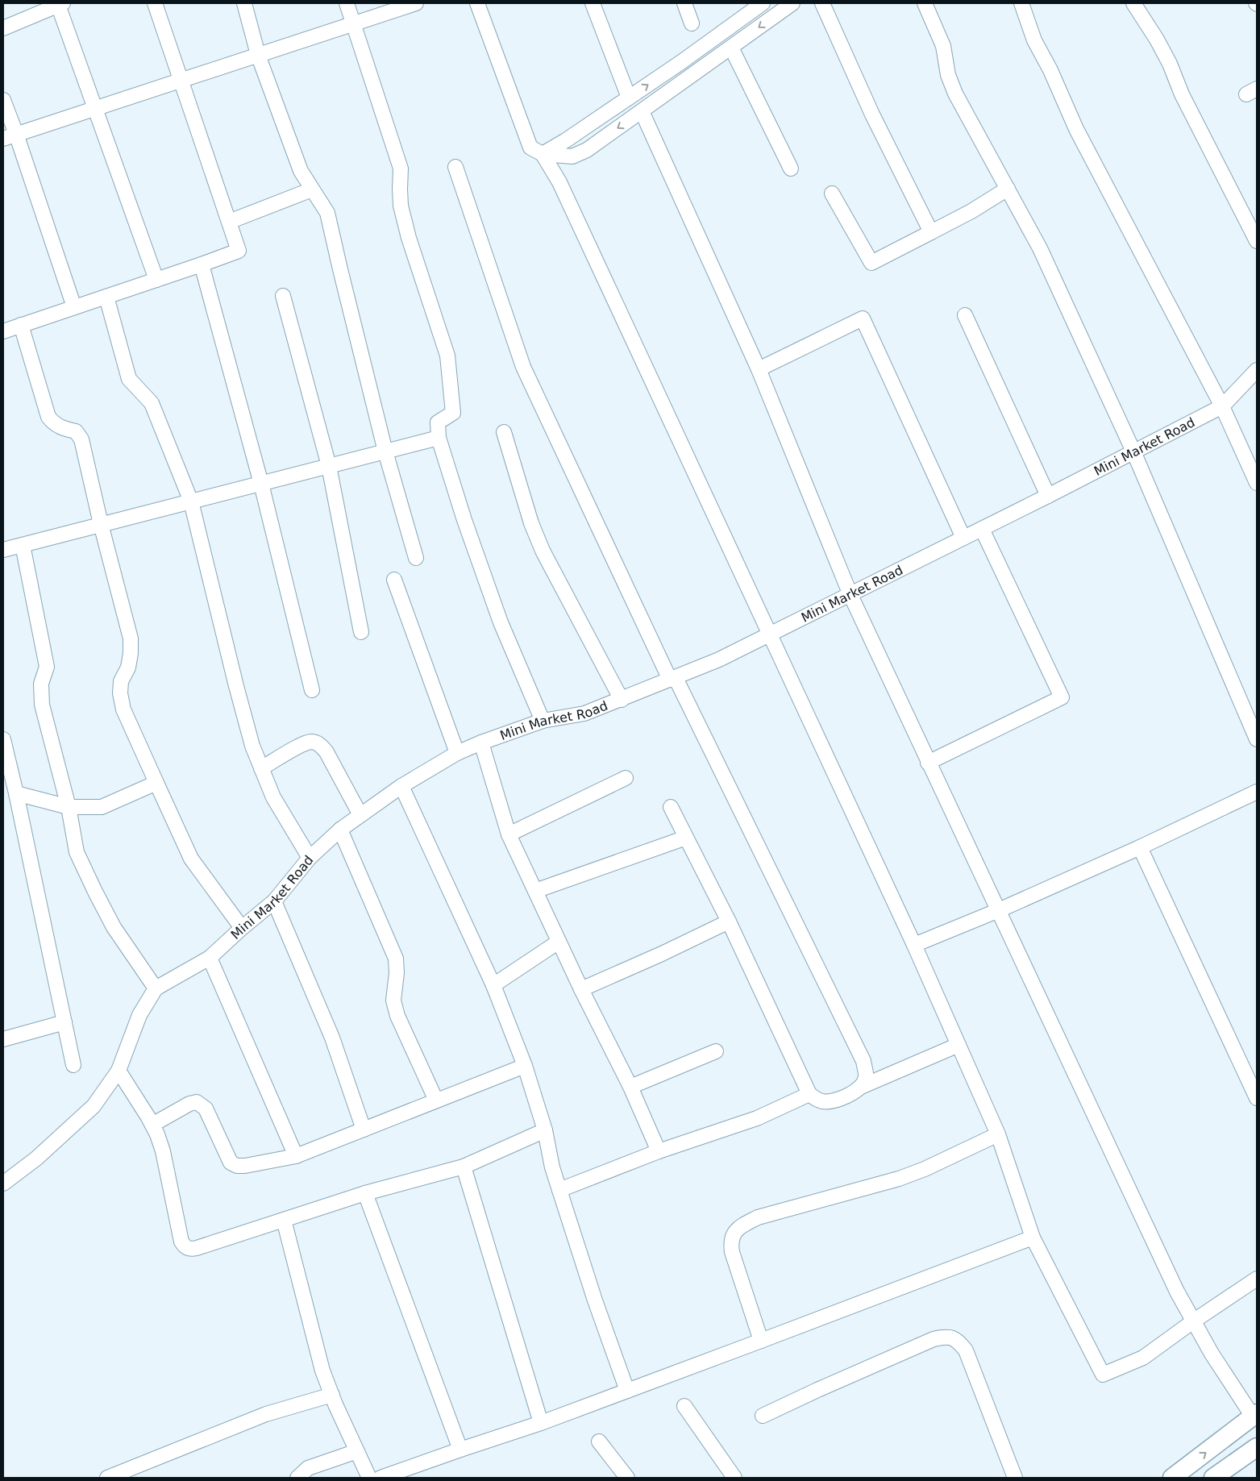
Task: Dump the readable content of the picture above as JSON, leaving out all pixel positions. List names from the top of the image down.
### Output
{
  "streets": {
    "street": ["Mini Market Road"]
  }
}
